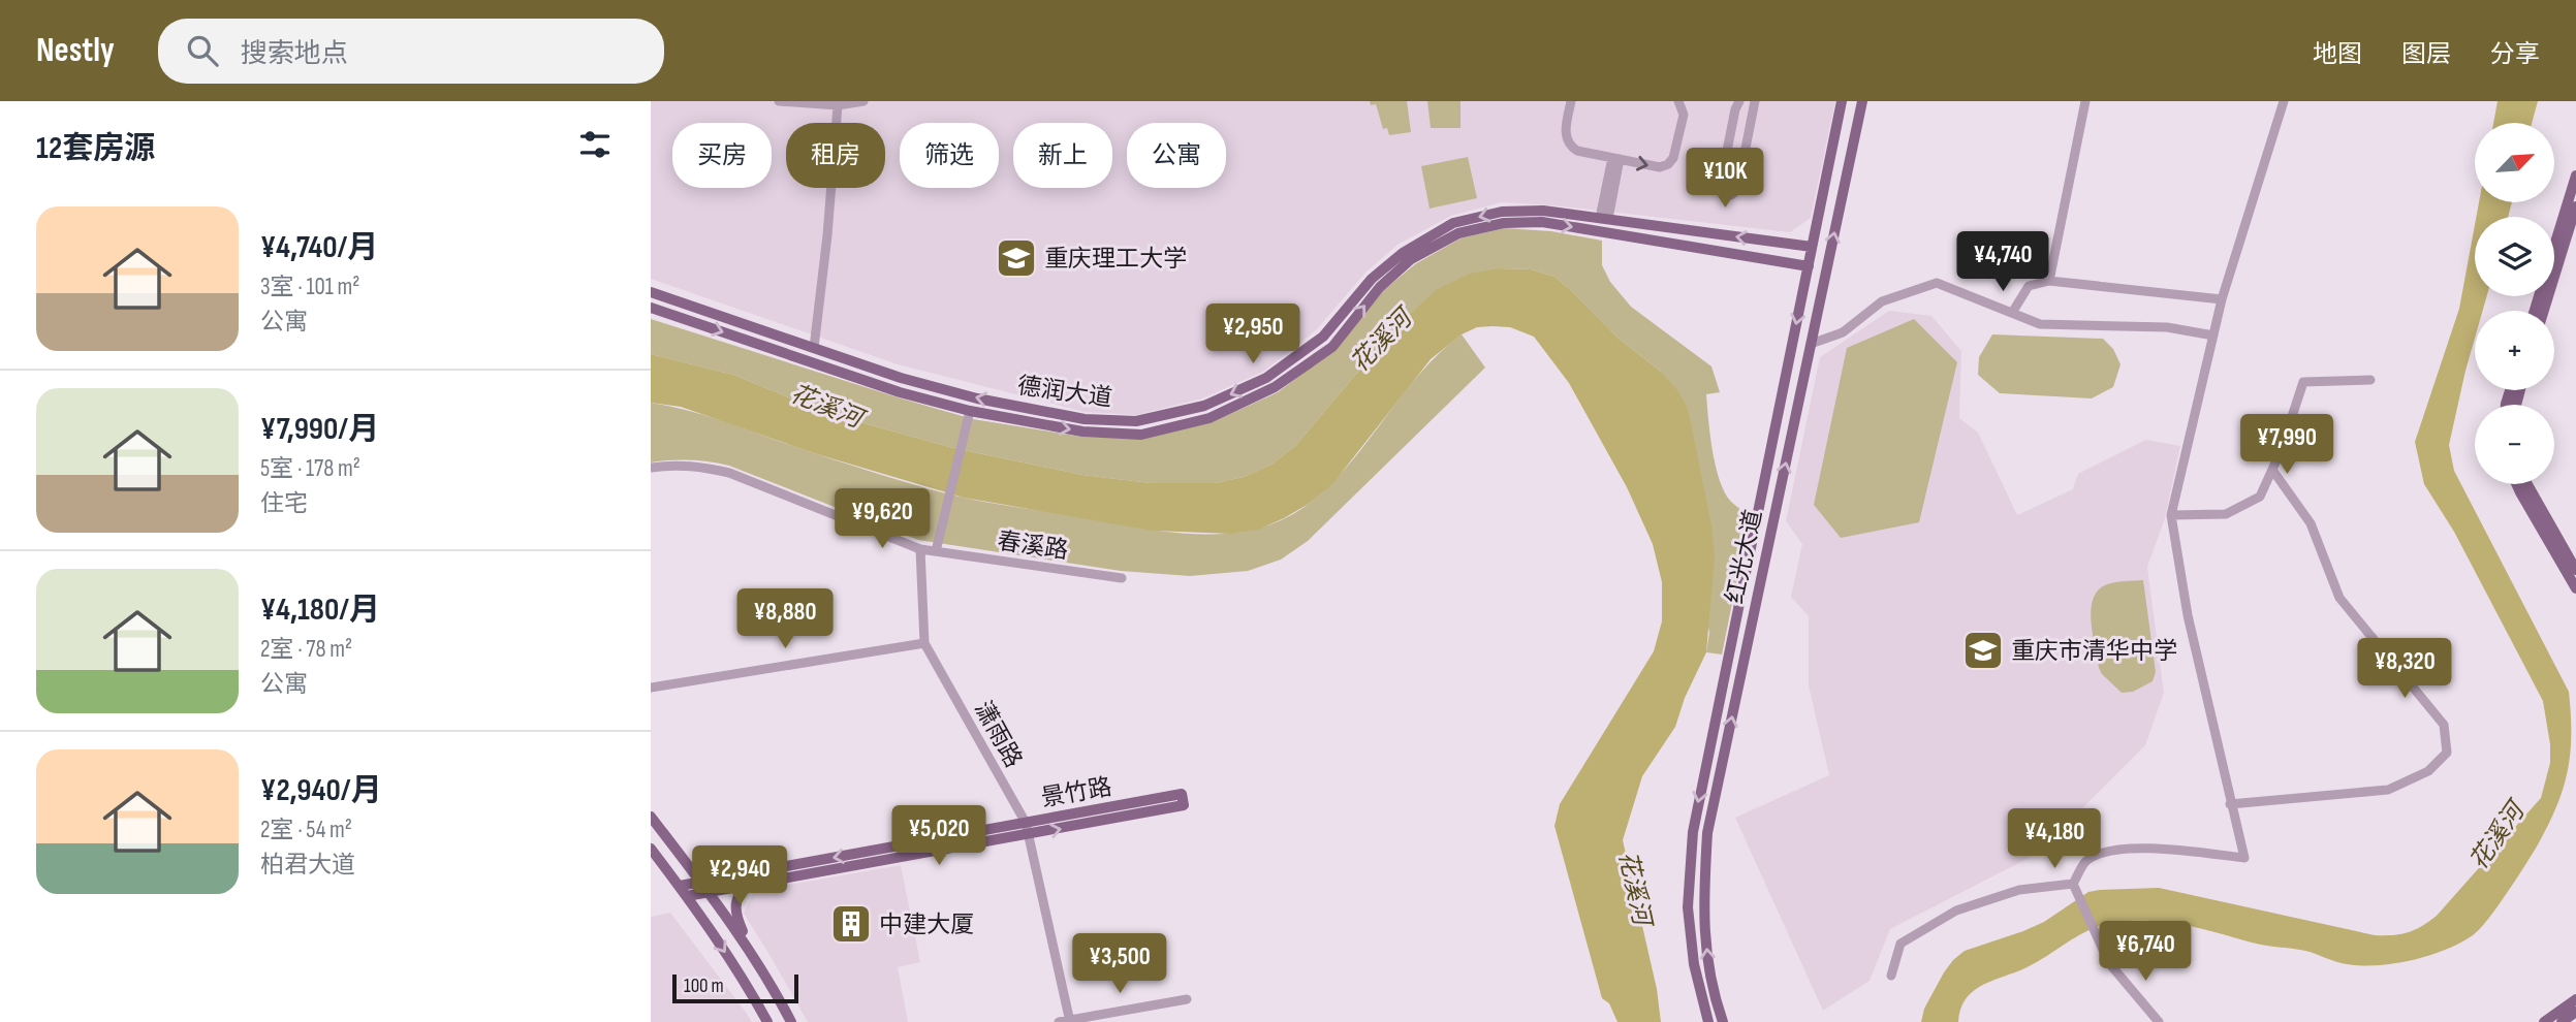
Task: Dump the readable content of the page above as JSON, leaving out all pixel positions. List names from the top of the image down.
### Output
{
  "streets": {
    "main road": ["德润大道", "红光大道", "景竹路"],
    "street": ["春溪路", "潇雨路"]
  },
  "crossings": [
    ["德润大道", "红光大道"],
    ["春溪路", "潇雨路"],
    ["潇雨路", "景竹路"]
  ],
  "water": ["花溪河"],
  "places": {
    "school or university": ["重庆理工大学", "重庆市清华中学"],
    "building": ["中建大厦"]
  },
  "scale_bar": "100 m",
  "north": "top right",
  "page": {
    "header": "Nestly",
    "search": "搜索地点",
    "nav": ["地图", "图层", "分享"],
    "heading": "12套房源",
    "map_buttons": ["+", "−"],
    "chip": [
      "买房",
      "租房",
      "筛选",
      "新上",
      "公寓"
    ],
    "price": [
      "¥10K",
      "¥4,740",
      "¥2,950",
      "¥7,990",
      "¥9,620",
      "¥8,880",
      "¥8,320",
      "¥5,020",
      "¥4,180",
      "¥2,940",
      "¥6,740",
      "¥3,500"
    ],
    "list": [
      {
        "name": "¥4,740/月",
        "note": "3室 · 101 m² · 公寓"
      },
      {
        "name": "¥7,990/月",
        "note": "5室 · 178 m² · 住宅"
      },
      {
        "name": "¥4,180/月",
        "note": "2室 · 78 m² · 公寓"
      },
      {
        "name": "¥2,940/月",
        "note": "2室 · 54 m² · 柏君大道"
      }
    ],
    "scale": "100 m"
  }
}
